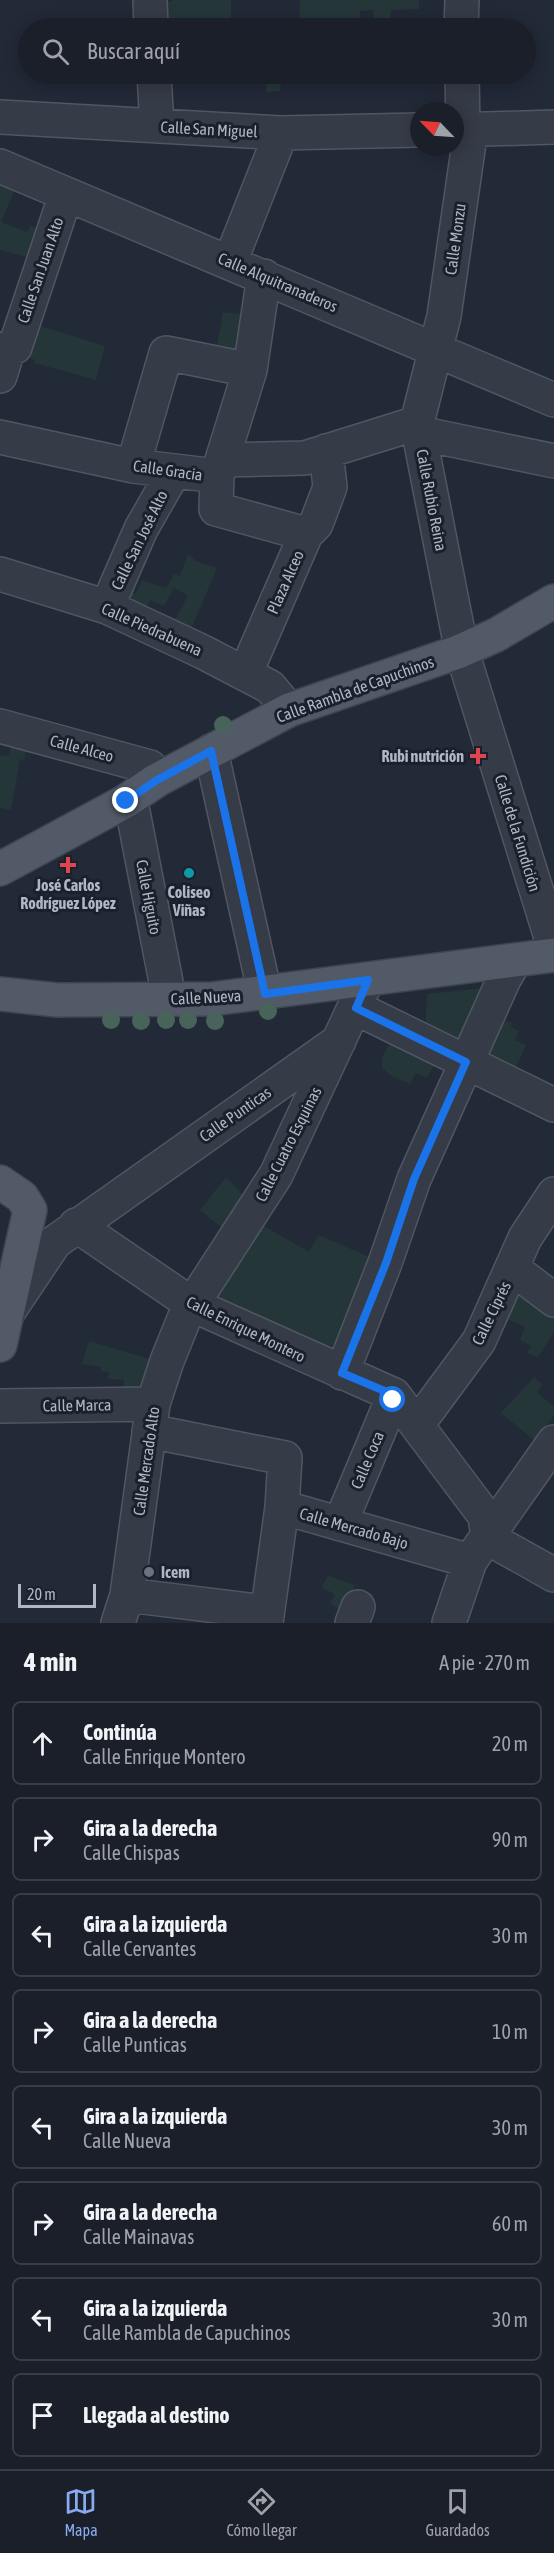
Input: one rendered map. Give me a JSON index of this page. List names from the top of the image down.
{
  "streets": {
    "main road": ["Calle Rambla de Capuchinos", "Calle Nueva"],
    "street": [
      "Calle San Miguel",
      "Calle Monzu",
      "Calle San Juan Alto",
      "Calle Alquitranaderos",
      "Calle Gracia",
      "Calle Rubio Reina",
      "Calle San José Alto",
      "Plaza Alceo",
      "Calle Piedrabuena",
      "Calle Alceo",
      "Calle de la Fundición",
      "Calle Higuito",
      "Calle Punticas",
      "Calle Cuatro Esquinas",
      "Calle Ciprés",
      "Calle Enrique Montero",
      "Calle Marca",
      "Calle Coca",
      "Calle Mercado Alto",
      "Calle Mercado Bajo"
    ]
  },
  "crossings": [
    ["Calle Monzu", "Calle Alquitranaderos"],
    ["Calle Monzu", "Calle Rubio Reina"],
    ["Calle San Juan Alto", "Calle Alquitranaderos"],
    ["Calle Alquitranaderos", "Calle Rubio Reina"],
    ["Calle Gracia", "Calle Rubio Reina"],
    ["Calle Gracia", "Calle San José Alto"],
    ["Calle Gracia", "Plaza Alceo"],
    ["Calle Rubio Reina", "Calle Rambla de Capuchinos"],
    ["Calle Rubio Reina", "Calle de la Fundición"],
    ["Calle San José Alto", "Calle Piedrabuena"],
    ["Plaza Alceo", "Calle Piedrabuena"],
    ["Calle Piedrabuena", "Calle Rambla de Capuchinos"],
    ["Calle Rambla de Capuchinos", "Calle Alceo"],
    ["Calle Rambla de Capuchinos", "Calle de la Fundición"],
    ["Calle Nueva", "Calle Punticas"],
    ["Calle Punticas", "Calle Cuatro Esquinas"],
    ["Calle Punticas", "Calle Enrique Montero"],
    ["Calle Cuatro Esquinas", "Calle Enrique Montero"],
    ["Calle Cuatro Esquinas", "Calle Mercado Alto"],
    ["Calle Ciprés", "Calle Enrique Montero"],
    ["Calle Enrique Montero", "Calle Coca"],
    ["Calle Enrique Montero", "Calle Mercado Alto"],
    ["Calle Enrique Montero", "Calle Mercado Bajo"],
    ["Calle Marca", "Calle Mercado Alto"],
    ["Calle Marca", "Calle Mercado Bajo"],
    ["Calle Coca", "Calle Mercado Bajo"]
  ],
  "places": {
    "health": ["Rubi nutrición", "José Carlos Rodríguez López"],
    "other": ["Coliseo Viñas", "Icem"]
  },
  "scale_bar": "20 m",
  "north": "top left",
  "page": {
    "search": "Buscar aquí",
    "scale": "20 m",
    "heading": ["4 min", "A pie · 270 m"],
    "list": [
      ["Continúa", "Calle Enrique Montero", "20 m"],
      ["Gira a la derecha", "Calle Chispas", "90 m"],
      ["Gira a la izquierda", "Calle Cervantes", "30 m"],
      ["Gira a la derecha", "Calle Punticas", "10 m"],
      ["Gira a la izquierda", "Calle Nueva", "30 m"],
      ["Gira a la derecha", "Calle Mainavas", "60 m"],
      ["Gira a la izquierda", "Calle Rambla de Capuchinos", "30 m"],
      "Llegada al destino"
    ],
    "nav": ["Mapa", "Cómo llegar", "Guardados"]
  }
}
